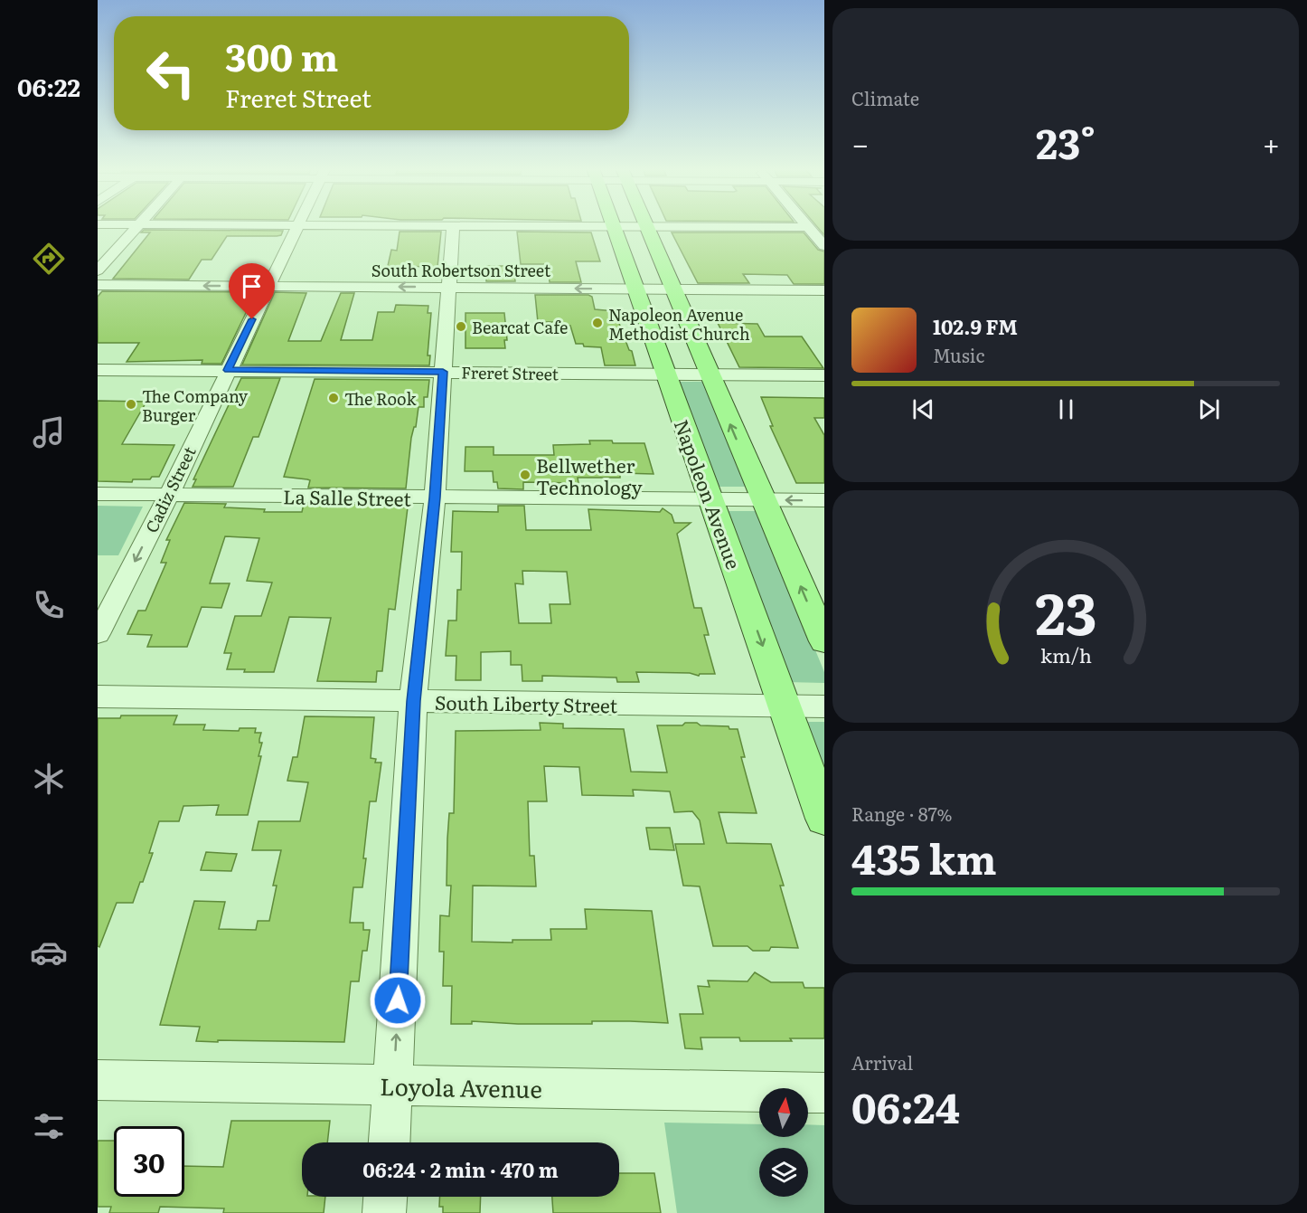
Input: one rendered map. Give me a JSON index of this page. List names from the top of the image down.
{
  "streets": {
    "main road": ["Napoleon Avenue"],
    "street": [
      "South Robertson Street",
      "Freret Street",
      "Cadiz Street",
      "La Salle Street",
      "South Liberty Street",
      "Loyola Avenue"
    ]
  },
  "crossings": [
    ["South Robertson Street", "Cadiz Street"],
    ["South Robertson Street", "Napoleon Avenue"],
    ["Freret Street", "Cadiz Street"],
    ["Freret Street", "Napoleon Avenue"],
    ["Cadiz Street", "La Salle Street"],
    ["Napoleon Avenue", "La Salle Street"],
    ["Napoleon Avenue", "South Liberty Street"]
  ],
  "places": [
    "Napoleon Avenue Methodist Church",
    "Bearcat Cafe",
    "The Rook",
    "The Company Burger",
    "Bellwether Technology"
  ],
  "north": "top",
  "page": {
    "tabs": "06:22",
    "tile": [
      "Climate",
      ["Range · 87%", "435 km"],
      ["Arrival", "06:24"]
    ],
    "turn": ["300 m", "Freret Street"],
    "heat": ["−", "23°", "+"],
    "song": ["102.9 FM", "Music"],
    "limit": "30",
    "trip": "06:24 · 2 min · 470 m",
    "gauge": ["23", "km/h"]
  }
}
